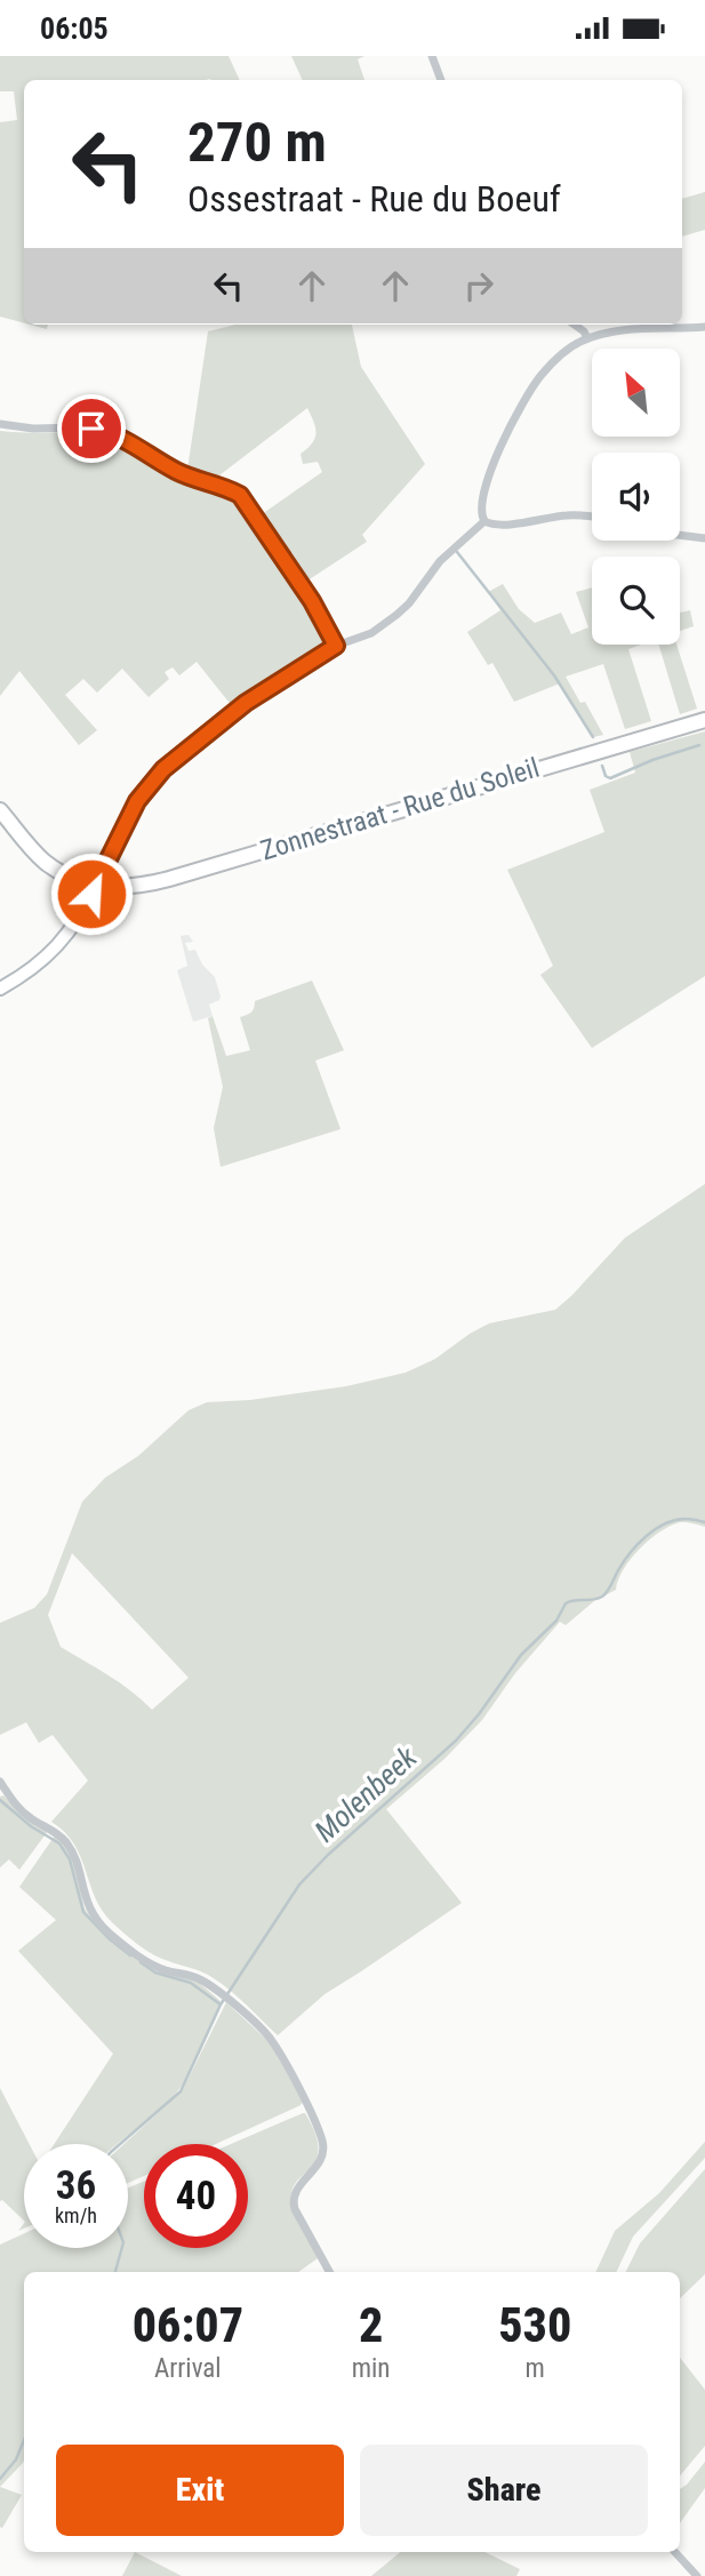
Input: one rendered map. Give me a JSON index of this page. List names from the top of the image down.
{
  "streets": {
    "main road": ["Zonnestraat - Rue du Soleil"]
  },
  "water": ["Molenbeek"],
  "north": "top left",
  "page": {
    "status": "06:05",
    "turn": ["270 m", "Ossestraat - Rue du Boeuf"],
    "speed": "36 km/h",
    "limit": "40",
    "eta": [
      "06:07",
      "Arrival",
      "2",
      "min",
      "530",
      "m"
    ],
    "buttons": ["Exit", "Share"]
  }
}
